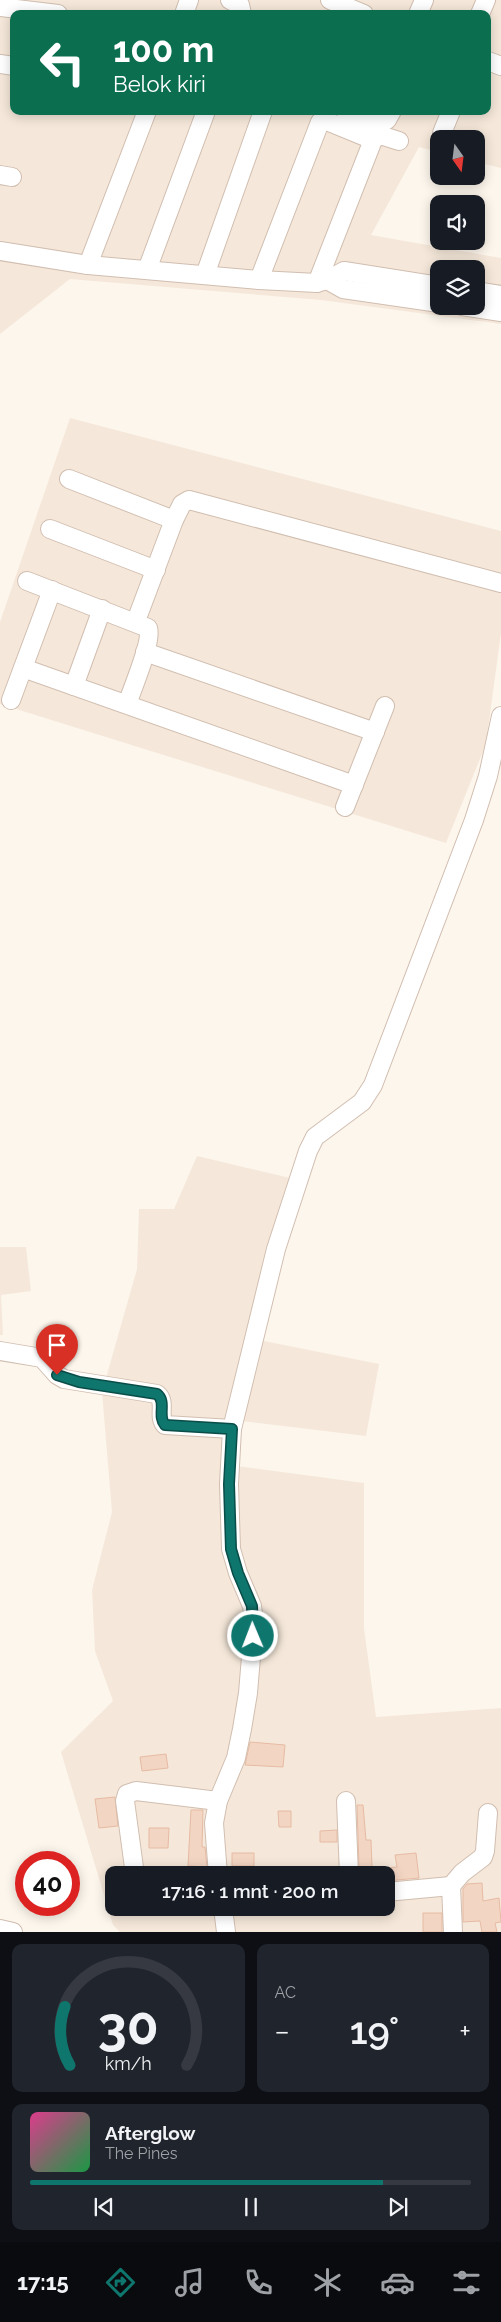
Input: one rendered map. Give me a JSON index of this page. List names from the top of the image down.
{
  "north": "bottom",
  "page": {
    "turn": ["100 m", "Belok kiri"],
    "limit": "40",
    "trip": "17:16 · 1 mnt · 200 m",
    "tile": "AC",
    "heat": ["−", "19°", "+"],
    "song": ["Afterglow", "The Pines"],
    "tabs": "17:15",
    "gauge": ["30", "km/h"]
  }
}
